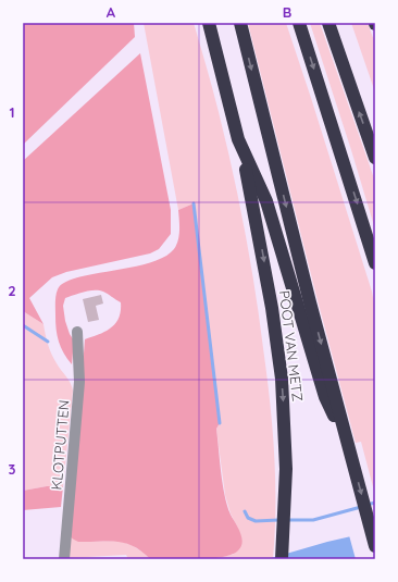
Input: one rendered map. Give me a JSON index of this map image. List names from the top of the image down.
{
  "streets": {
    "highway": ["POOT VAN METZ"],
    "street": ["KLOTPUTTEN"]
  },
  "grid": {
    "columns": ["A", "B"],
    "rows": ["1", "2", "3"]
  }
}
